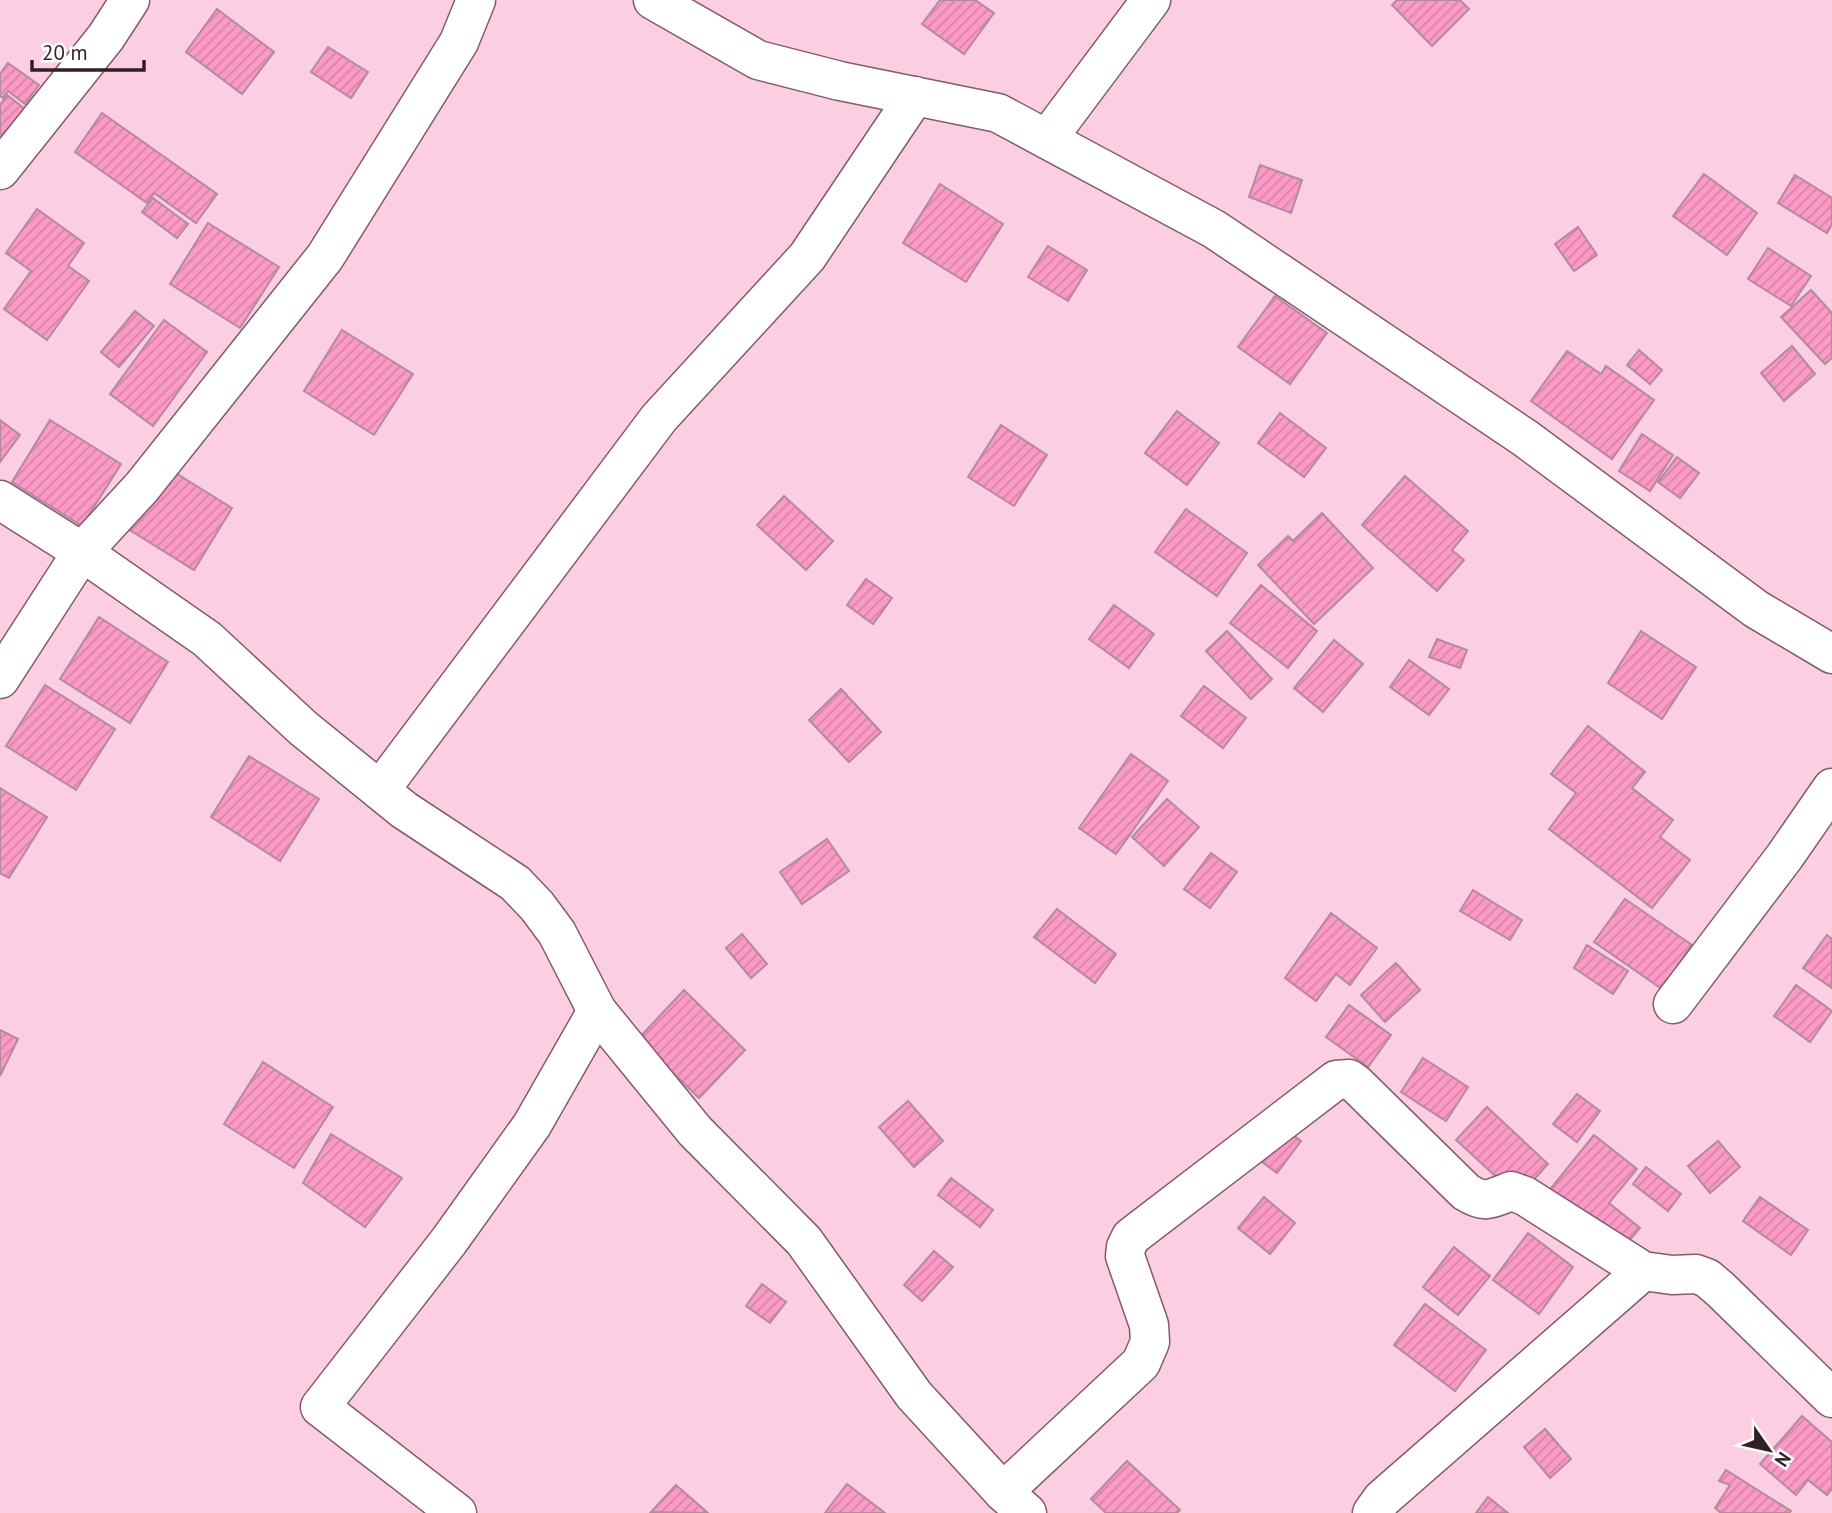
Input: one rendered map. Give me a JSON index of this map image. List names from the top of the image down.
{
  "scale_bar": "20 m",
  "north": "bottom right"
}
